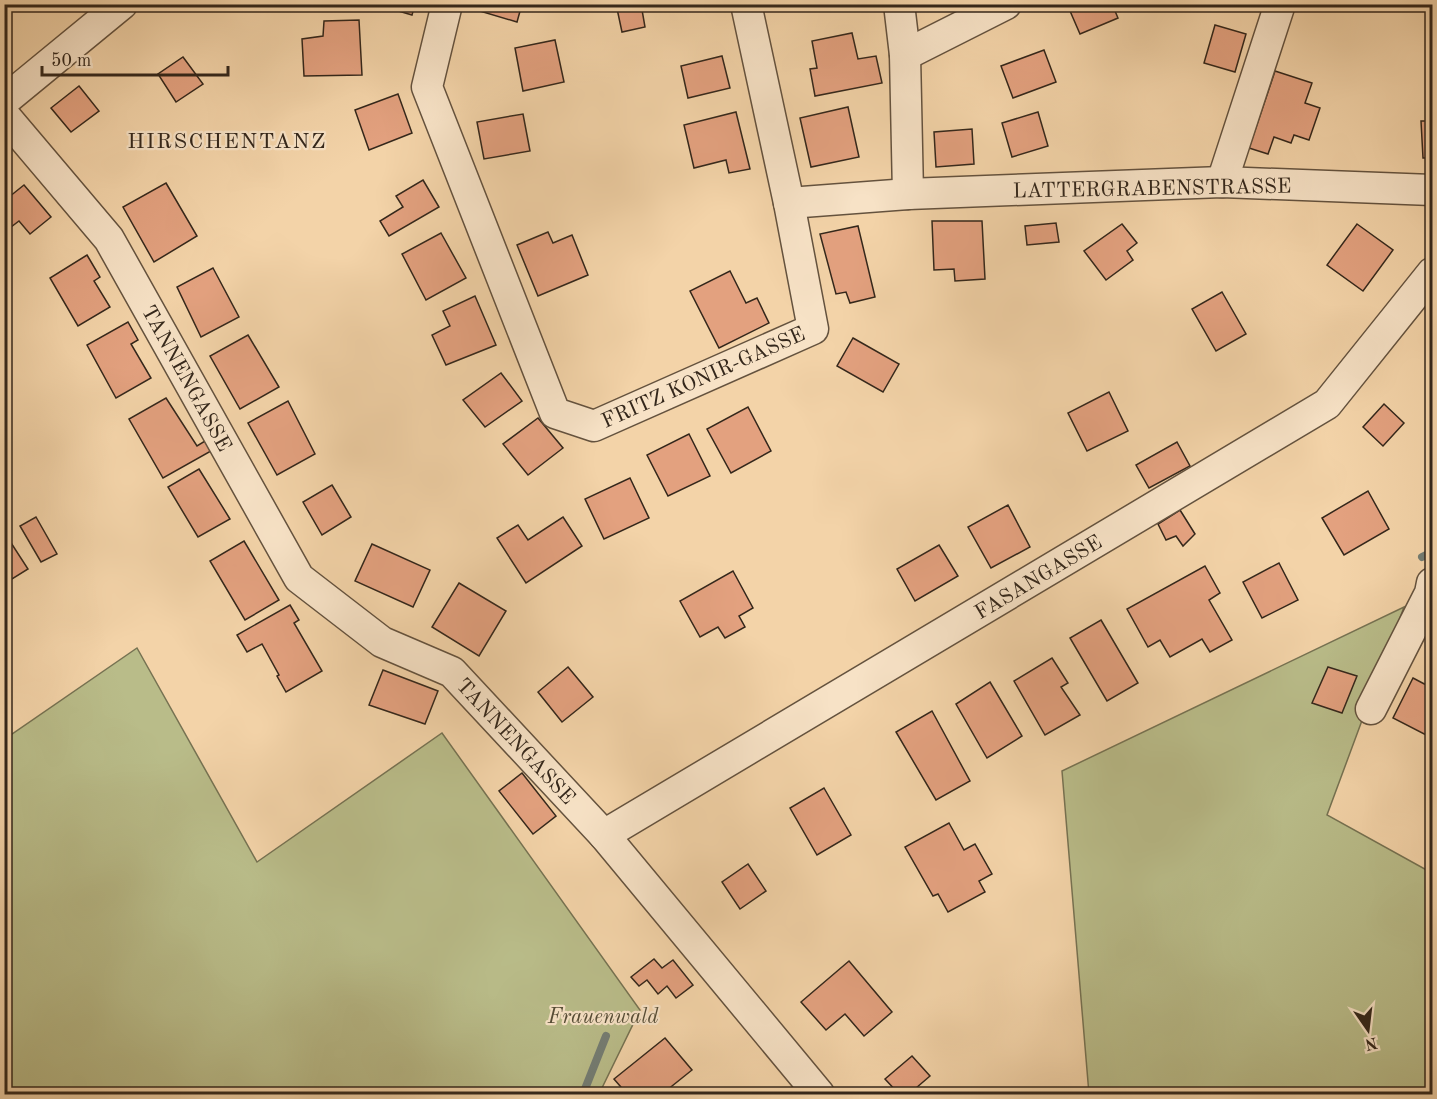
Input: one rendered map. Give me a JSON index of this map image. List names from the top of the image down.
{
  "streets": {
    "street": [
      "LATTERGRABENSTRASSE",
      "FRITZ KONIR-GASSE",
      "TANNENGASSE",
      "FASANGASSE"
    ]
  },
  "crossings": [
    ["LATTERGRABENSTRASSE", "FRITZ KONIR-GASSE"],
    ["TANNENGASSE", "FASANGASSE"]
  ],
  "districts": ["HIRSCHENTANZ"],
  "parks": ["Frauenwald"],
  "scale_bar": "50 m",
  "north": "bottom"
}
